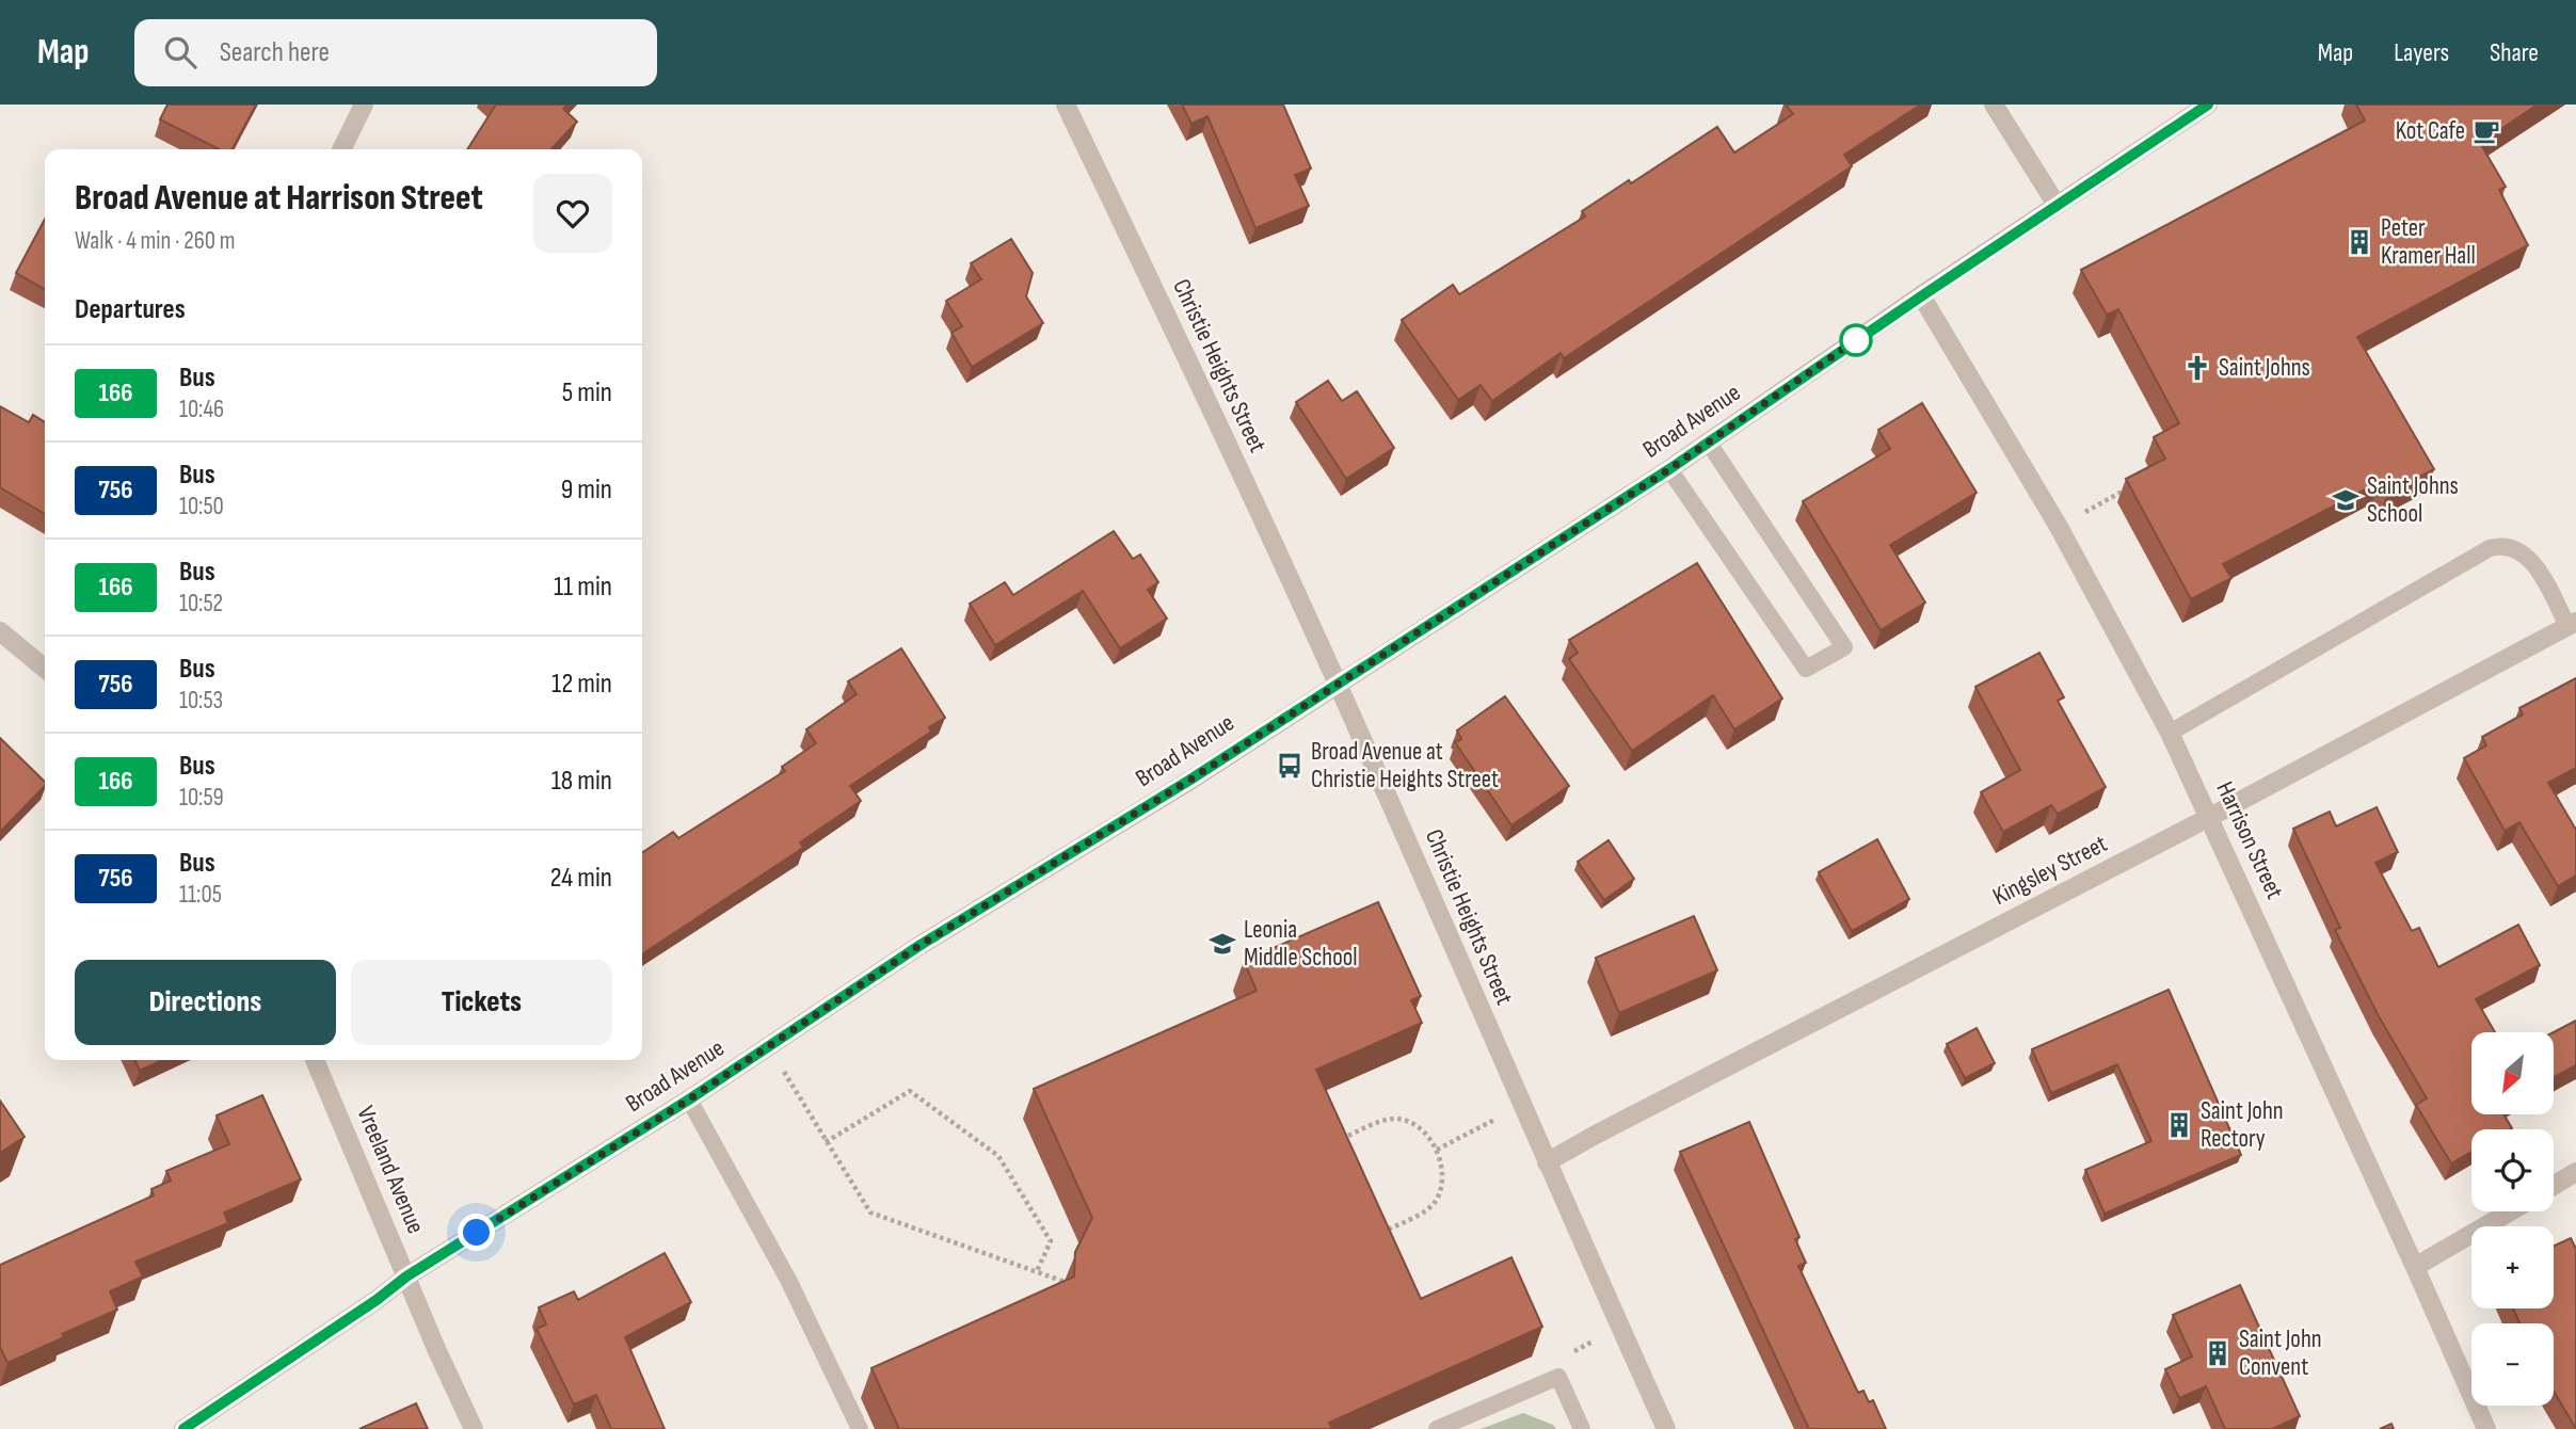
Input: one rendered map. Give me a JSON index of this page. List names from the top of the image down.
{
  "streets": {
    "street": [
      "Christie Heights Street",
      "Broad Avenue",
      "Harrison Street",
      "Kingsley Street",
      "Vreeland Avenue"
    ]
  },
  "crossings": [
    ["Christie Heights Street", "Broad Avenue"],
    ["Christie Heights Street", "Kingsley Street"],
    ["Broad Avenue", "Harrison Street"],
    ["Broad Avenue", "Vreeland Avenue"],
    ["Harrison Street", "Kingsley Street"]
  ],
  "places": {
    "cafe": ["Kot Cafe"],
    "building": ["Peter Kramer Hall", "Saint John Rectory", "Saint John Convent"],
    "church": ["Saint Johns"],
    "school or university": ["Saint Johns School", "Leonia Middle School"],
    "bus stop": ["Broad Avenue at Christie Heights Street"]
  },
  "lines": ["bus line 166"],
  "north": "bottom left",
  "page": {
    "header": "Map",
    "search": "Search here",
    "nav": ["Map", "Layers", "Share"],
    "heading": [
      ["Broad Avenue at Harrison Street", "Walk · 4 min · 260 m"],
      "Departures"
    ],
    "list": [
      {
        "mark": "166",
        "name": "Bus",
        "note": "10:46",
        "value": "5 min"
      },
      {
        "mark": "756",
        "name": "Bus",
        "note": "10:50",
        "value": "9 min"
      },
      {
        "mark": "166",
        "name": "Bus",
        "note": "10:52",
        "value": "11 min"
      },
      {
        "mark": "756",
        "name": "Bus",
        "note": "10:53",
        "value": "12 min"
      },
      {
        "mark": "166",
        "name": "Bus",
        "note": "10:59",
        "value": "18 min"
      },
      {
        "mark": "756",
        "name": "Bus",
        "note": "11:05",
        "value": "24 min"
      }
    ],
    "buttons": ["Directions", "Tickets"],
    "map_buttons": ["+", "−"]
  }
}
